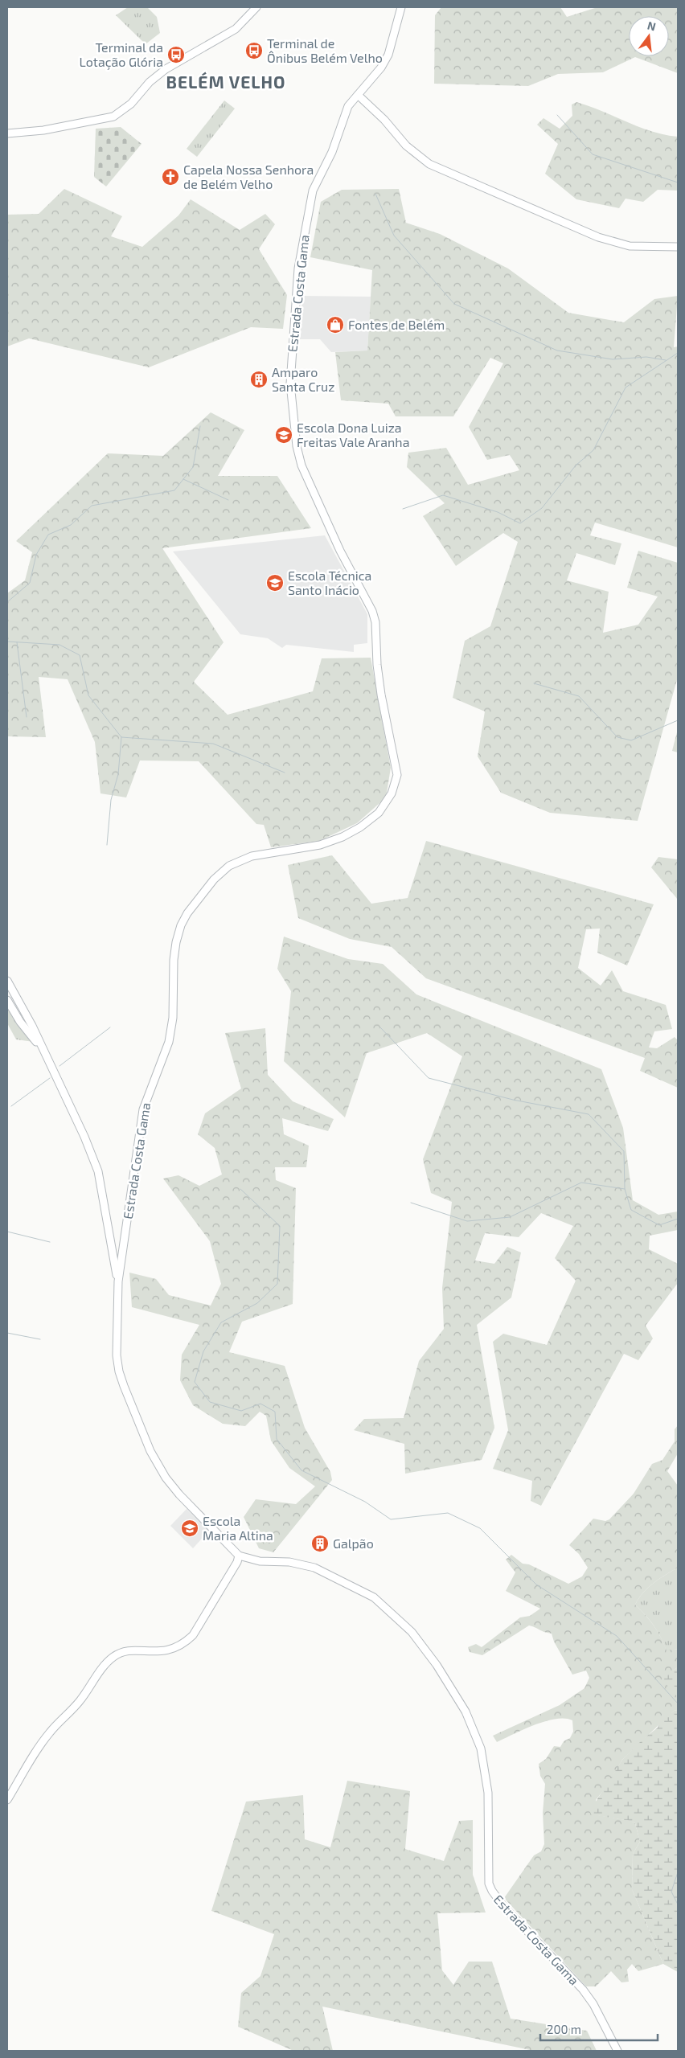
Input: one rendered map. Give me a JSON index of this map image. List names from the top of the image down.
{
  "streets": {
    "main road": ["Estrada Costa Gama"]
  },
  "districts": ["BELÉM VELHO"],
  "places": {
    "bus stop": ["Terminal de Ônibus Belém Velho", "Terminal da Lotação Glória"],
    "church": ["Capela Nossa Senhora de Belém Velho"],
    "shop": ["Fontes de Belém"],
    "building": ["Amparo Santa Cruz", "Galpão"],
    "school or university": ["Escola Dona Luiza Freitas Vale Aranha", "Escola Técnica Santo Inácio", "Escola Maria Altina"]
  },
  "scale_bar": "200 m",
  "north": "top"
}
